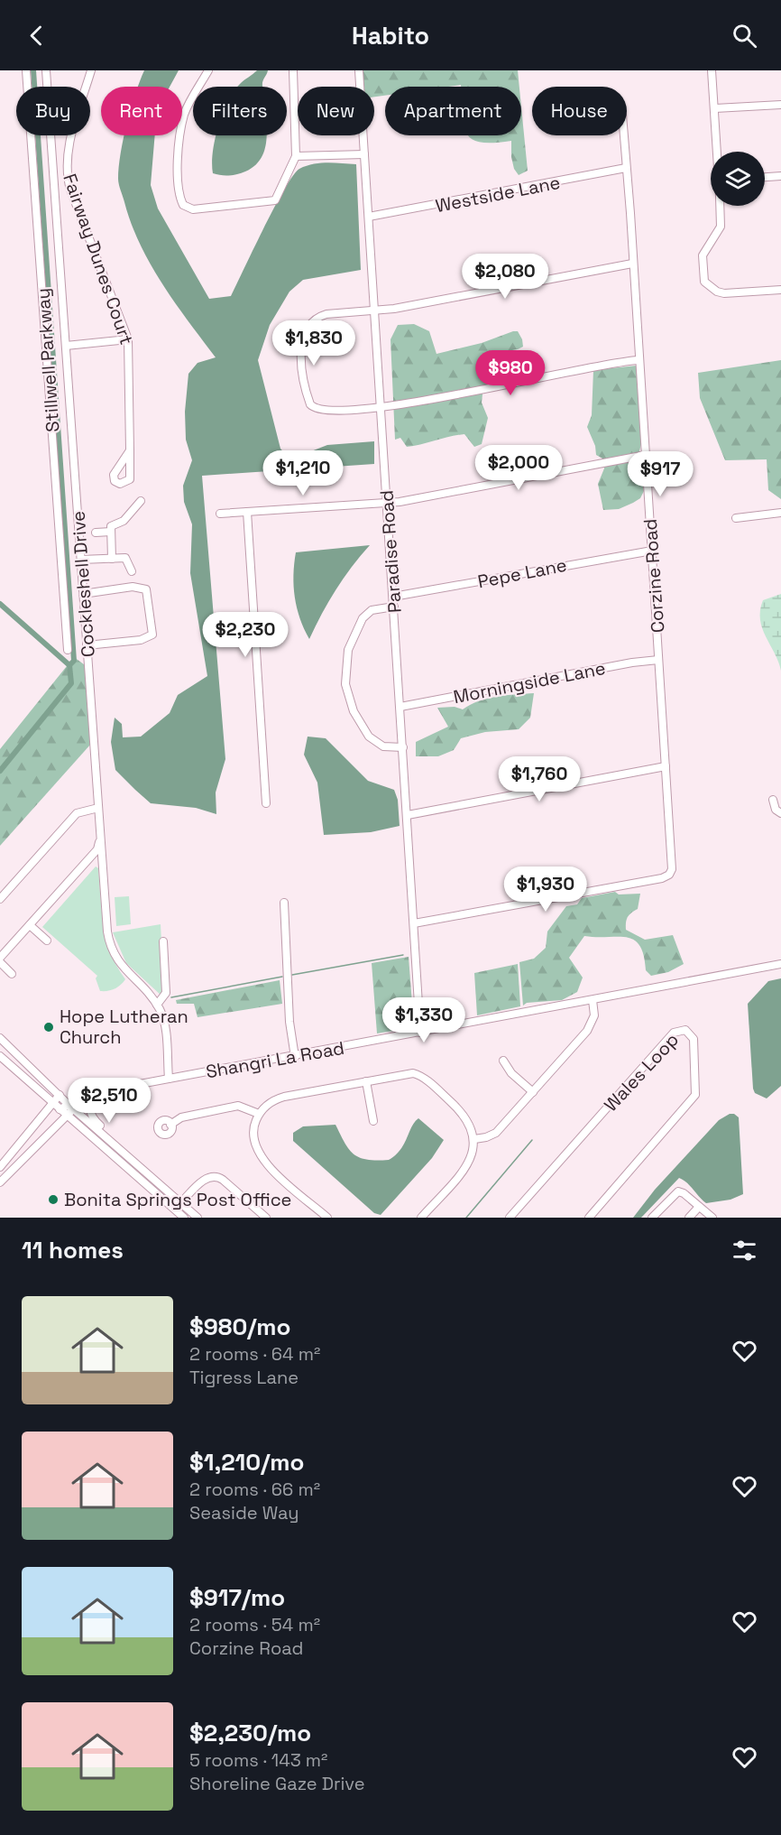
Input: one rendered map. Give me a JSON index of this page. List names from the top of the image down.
{
  "streets": {
    "street": [
      "Westside Lane",
      "Fairway Dunes Court",
      "Stillwell Parkway",
      "Paradise Road",
      "Pepe Lane",
      "Corzine Road",
      "Cockleshell Drive",
      "Morningside Lane",
      "Shangri La Road",
      "Wales Loop"
    ]
  },
  "crossings": [
    ["Westside Lane", "Paradise Road"],
    ["Westside Lane", "Corzine Road"],
    ["Paradise Road", "Pepe Lane"],
    ["Paradise Road", "Corzine Road"],
    ["Paradise Road", "Morningside Lane"],
    ["Paradise Road", "Shangri La Road"],
    ["Pepe Lane", "Corzine Road"],
    ["Corzine Road", "Morningside Lane"],
    ["Cockleshell Drive", "Shangri La Road"]
  ],
  "places": ["Hope Lutheran Church", "Bonita Springs Post Office"],
  "page": {
    "header": "Habito",
    "chip": [
      "Buy",
      "Rent",
      "Filters",
      "New",
      "Apartment",
      "House"
    ],
    "price": [
      "$2,080",
      "$1,830",
      "$980",
      "$2,000",
      "$1,210",
      "$917",
      "$2,230",
      "$1,760",
      "$1,930",
      "$1,330",
      "$2,510"
    ],
    "heading": "11 homes",
    "list": [
      {
        "name": "$980/mo",
        "note": "2 rooms · 64 m² · Tigress Lane"
      },
      {
        "name": "$1,210/mo",
        "note": "2 rooms · 66 m² · Seaside Way"
      },
      {
        "name": "$917/mo",
        "note": "2 rooms · 54 m² · Corzine Road"
      },
      {
        "name": "$2,230/mo",
        "note": "5 rooms · 143 m² · Shoreline Gaze Drive"
      }
    ]
  }
}
